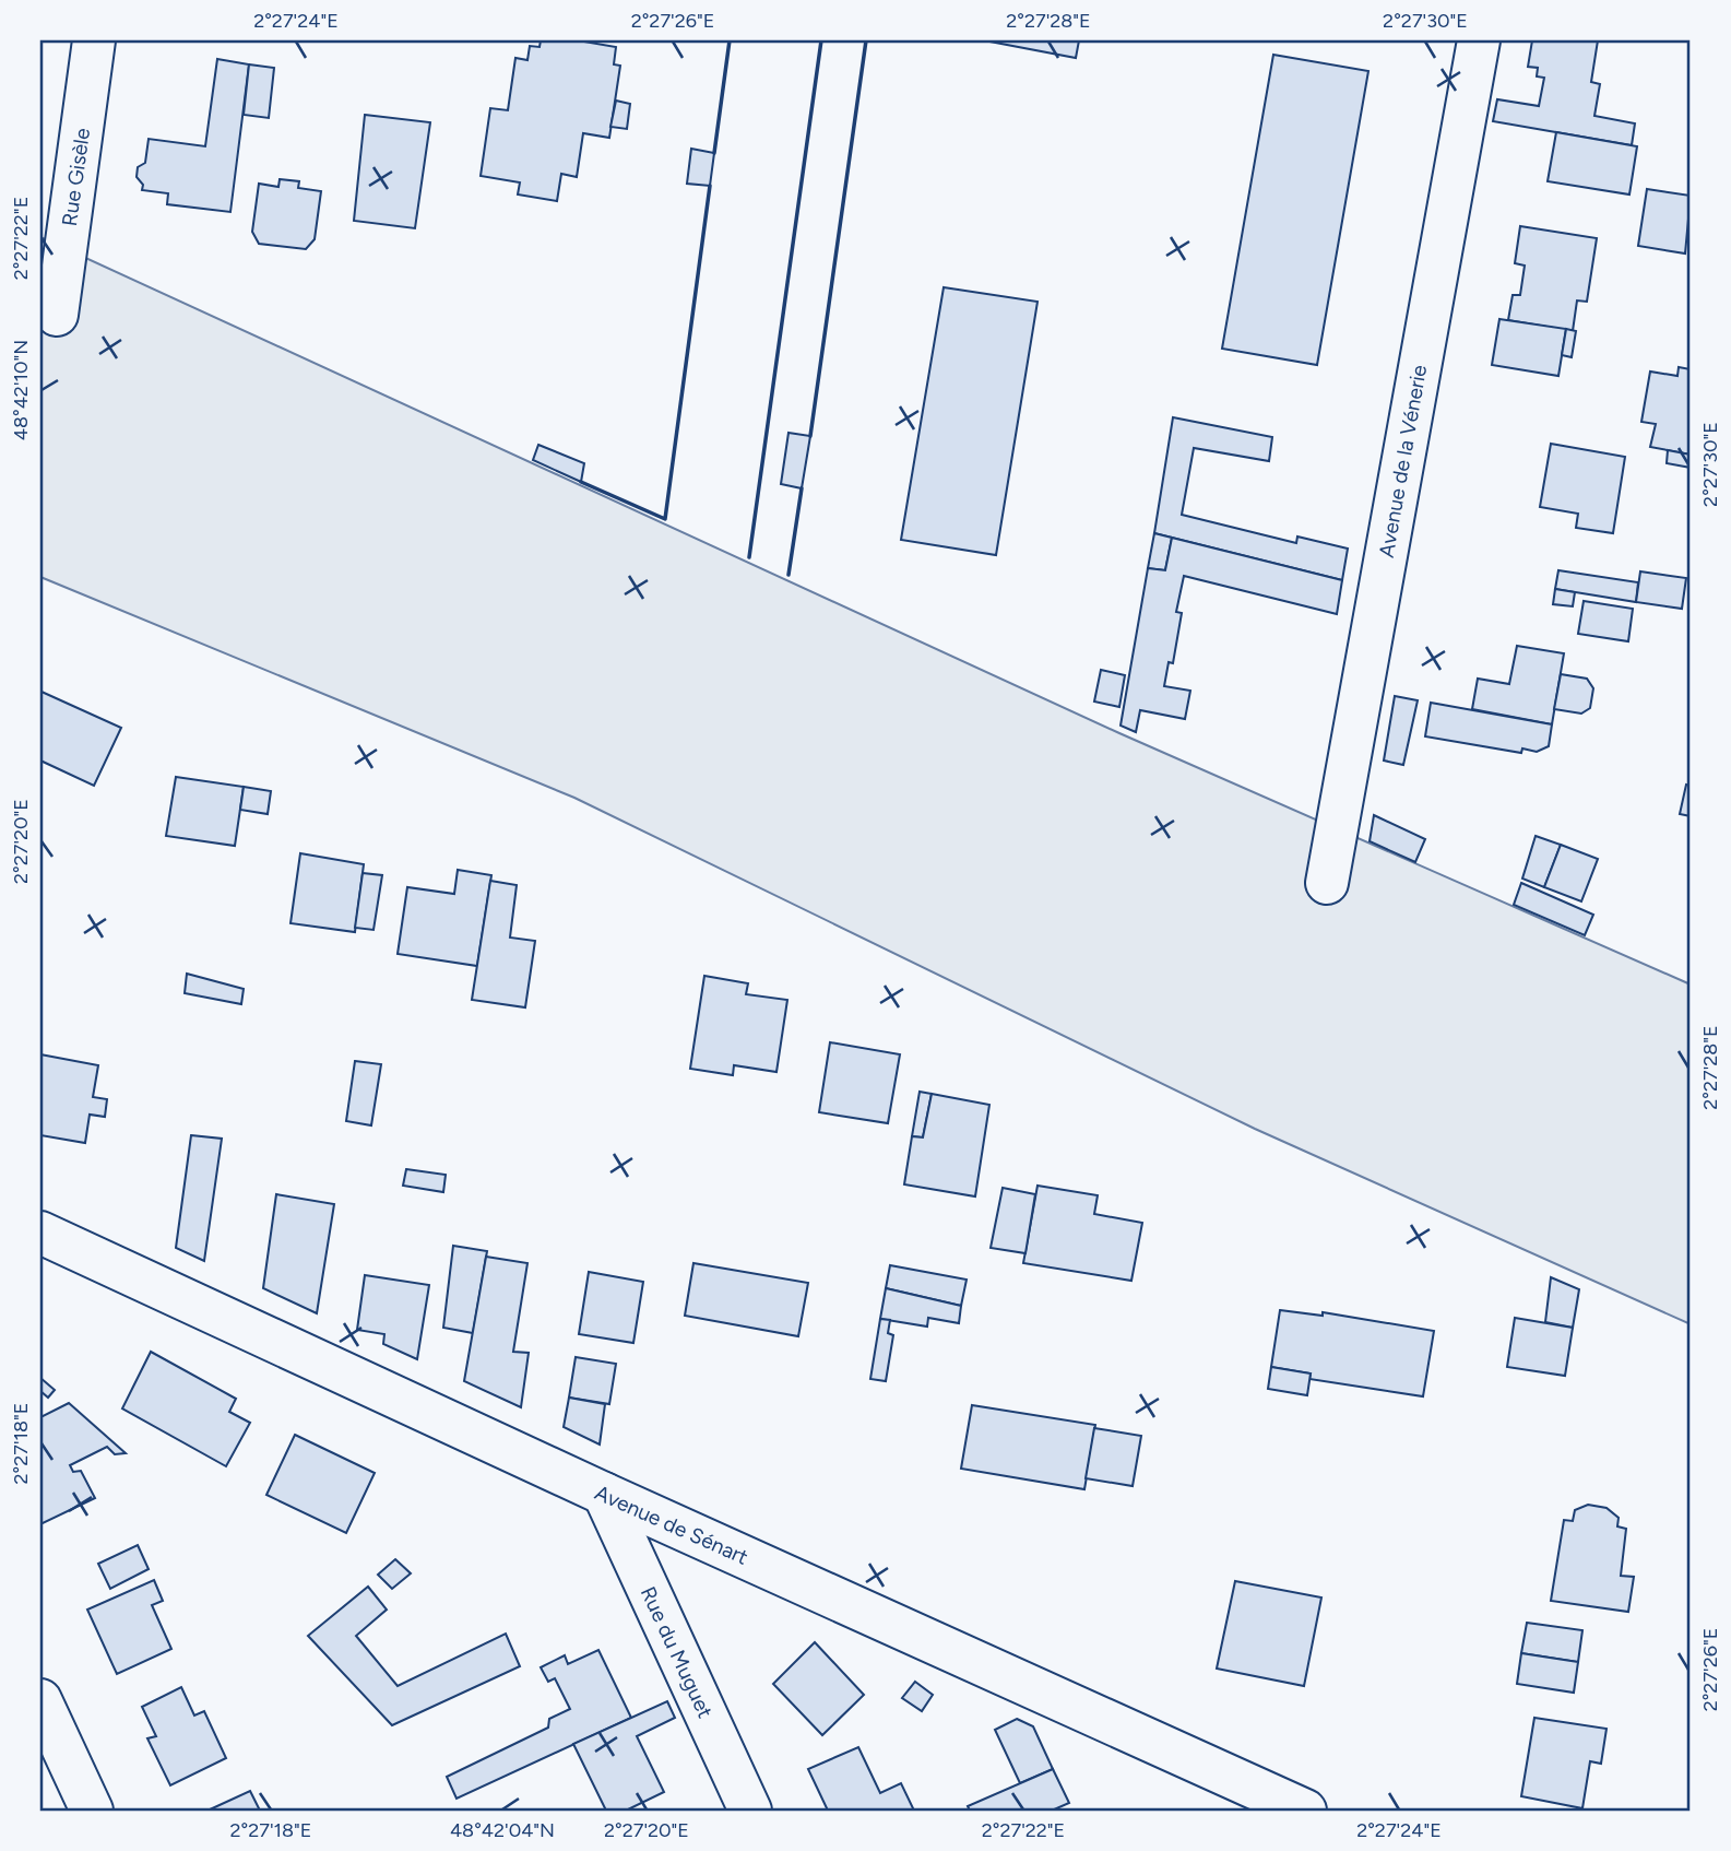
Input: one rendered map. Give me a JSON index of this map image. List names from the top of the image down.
{
  "streets": {
    "street": [
      "Rue Gisèle",
      "Avenue de la Vénerie",
      "Avenue de Sénart",
      "Rue du Muguet"
    ]
  },
  "crossings": [
    ["Avenue de Sénart", "Rue du Muguet"]
  ],
  "coordinates": [
    "2°27'24\"E",
    "2°27'26\"E",
    "2°27'28\"E",
    "2°27'30\"E",
    "2°27'22\"E",
    "48°42'10\"N",
    "2°27'20\"E",
    "2°27'18\"E",
    "48°42'04\"N"
  ]
}
